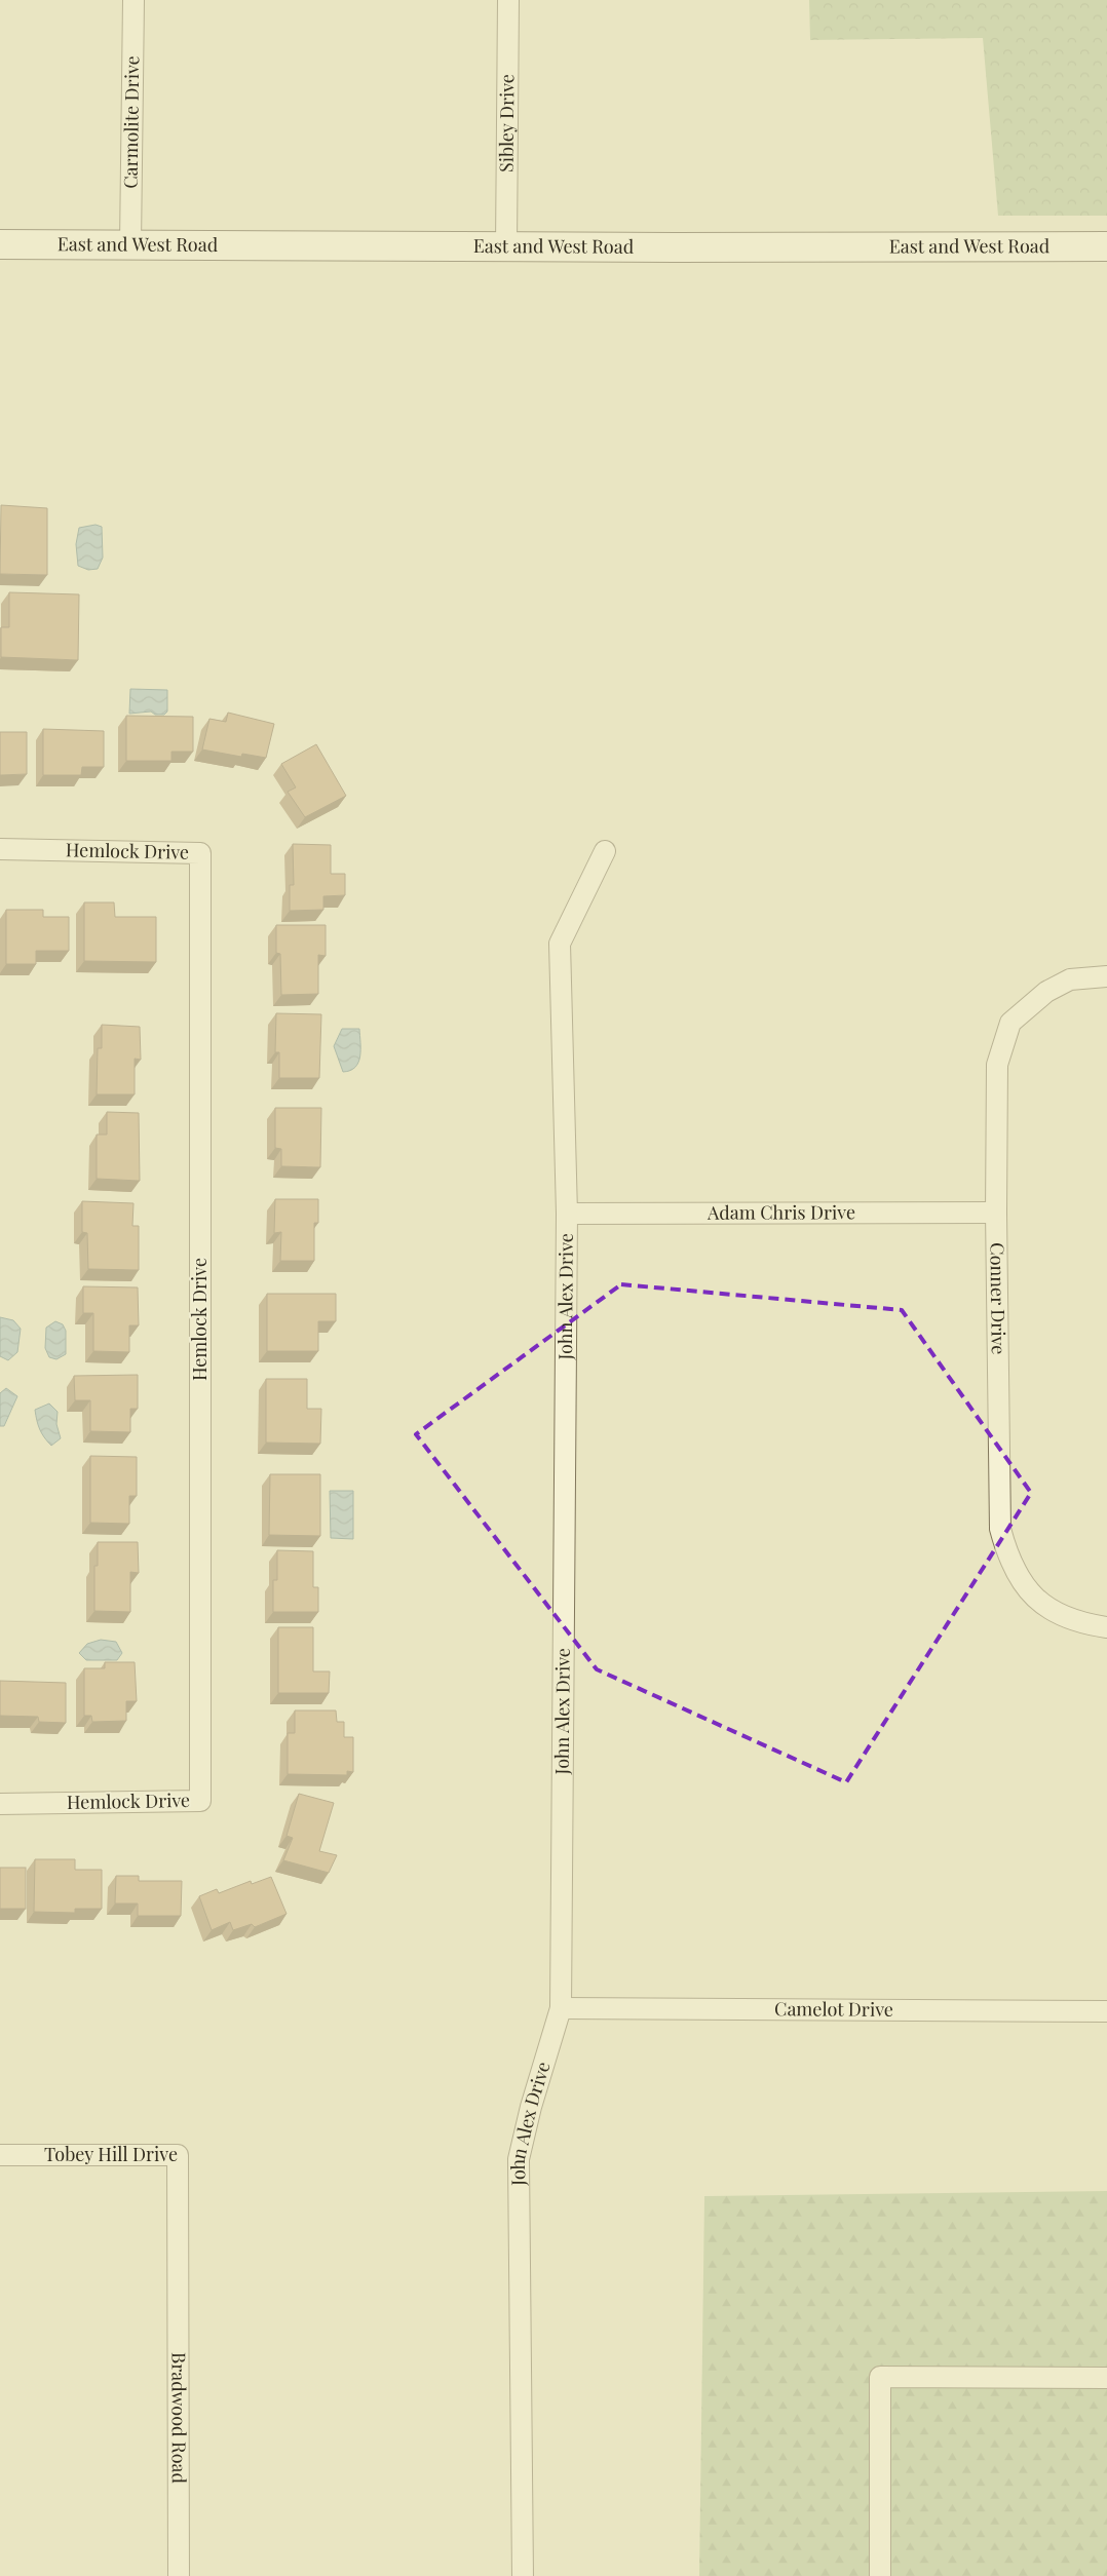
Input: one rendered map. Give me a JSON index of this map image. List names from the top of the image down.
{
  "streets": {
    "street": [
      "Carmolite Drive",
      "Sibley Drive",
      "East and West Road",
      "Hemlock Drive",
      "Adam Chris Drive",
      "John Alex Drive",
      "Conner Drive",
      "Camelot Drive",
      "Tobey Hill Drive",
      "Bradwood Road"
    ]
  },
  "crossings": [
    ["Carmolite Drive", "East and West Road"],
    ["Sibley Drive", "East and West Road"],
    ["Adam Chris Drive", "John Alex Drive"],
    ["Adam Chris Drive", "Conner Drive"],
    ["John Alex Drive", "Camelot Drive"],
    ["Tobey Hill Drive", "Bradwood Road"]
  ]
}
